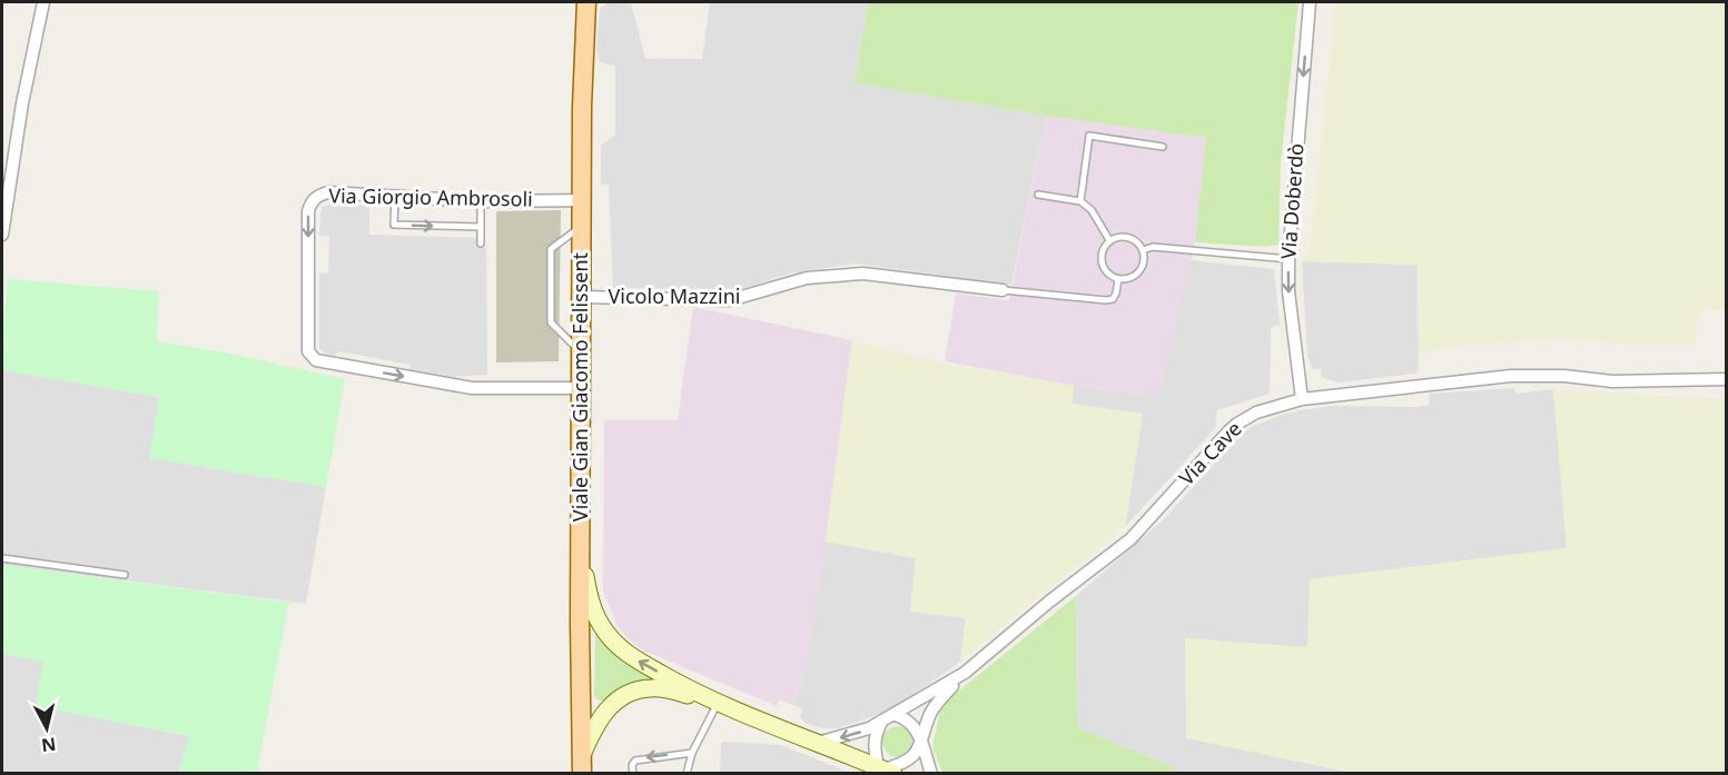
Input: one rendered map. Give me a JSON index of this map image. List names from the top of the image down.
{
  "streets": {
    "main road": ["Viale Gian Giacomo Felissent"],
    "street": [
      "Via Giorgio Ambrosoli",
      "Via Doberdò",
      "Vicolo Mazzini",
      "Via Cave"
    ]
  },
  "crossings": [
    ["Via Giorgio Ambrosoli", "Viale Gian Giacomo Felissent"],
    ["Via Doberdò", "Via Cave"],
    ["Vicolo Mazzini", "Viale Gian Giacomo Felissent"]
  ],
  "one_way": ["Via Doberdò"],
  "north": "bottom"
}
